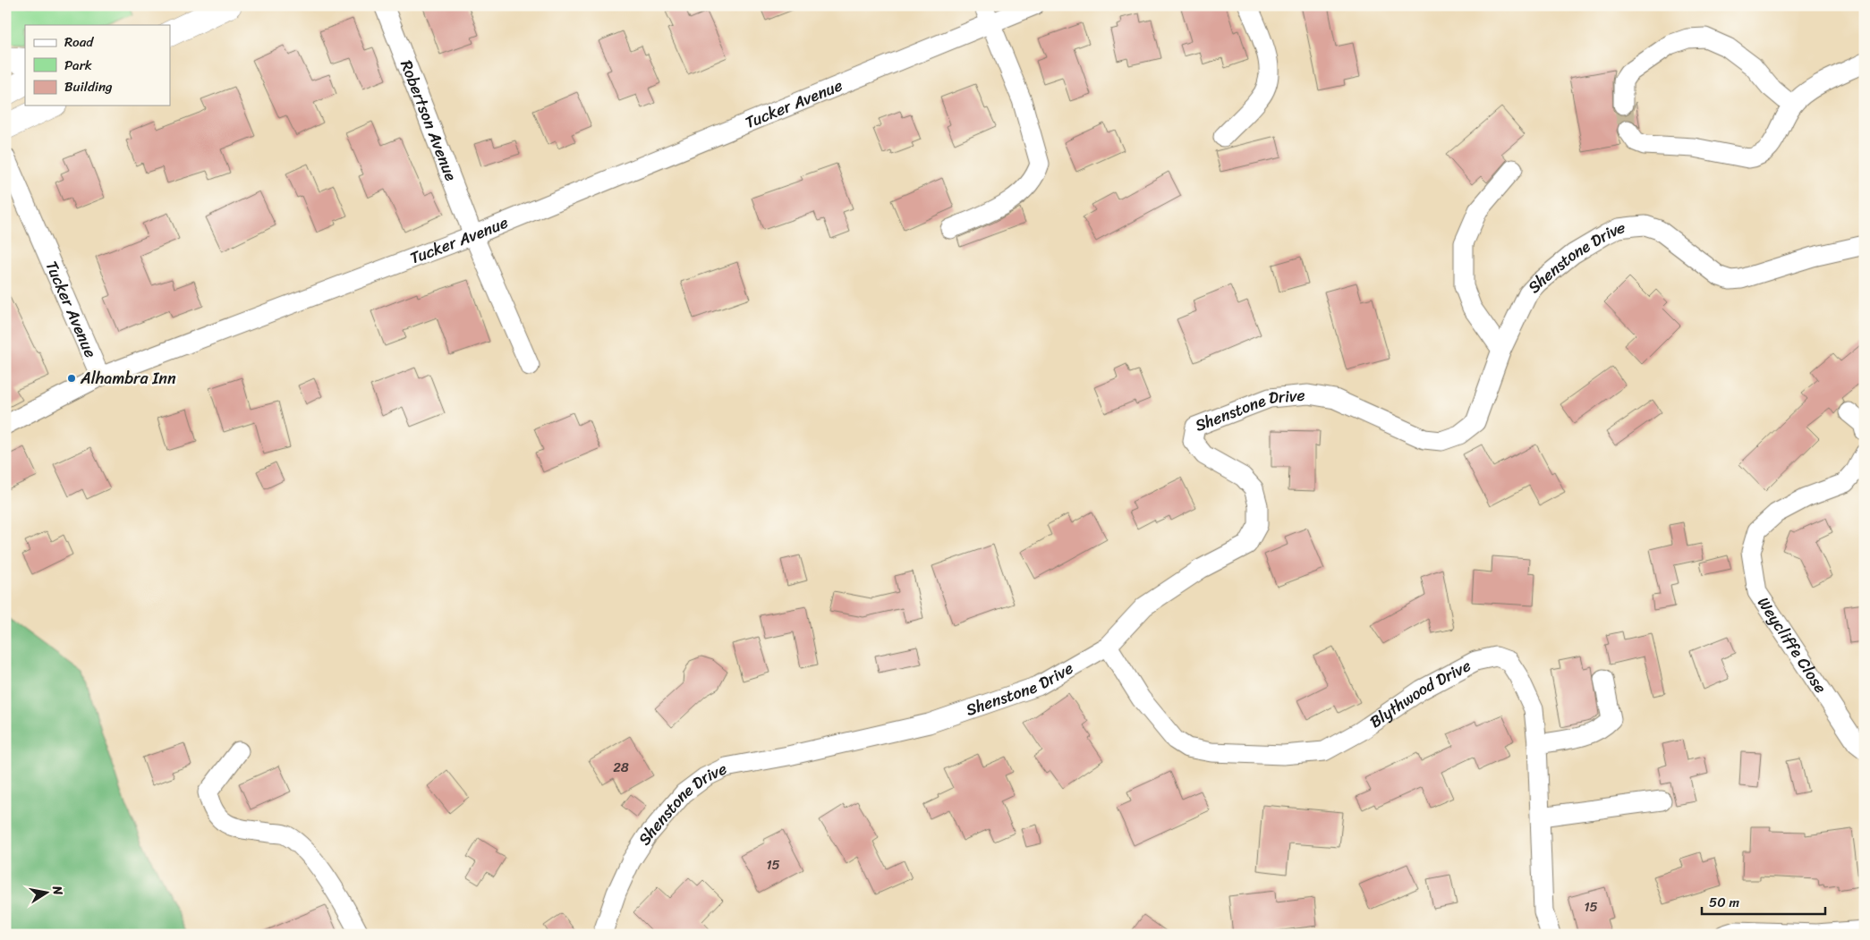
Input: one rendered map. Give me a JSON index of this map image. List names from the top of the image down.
{
  "streets": {
    "street": [
      "Tucker Avenue",
      "Robertson Avenue",
      "Shenstone Drive",
      "Weycliffe Close",
      "Blythwood Drive"
    ]
  },
  "crossings": [
    ["Tucker Avenue", "Robertson Avenue"],
    ["Shenstone Drive", "Blythwood Drive"]
  ],
  "places": ["Alhambra Inn"],
  "house_numbers": ["28", "15", "15"],
  "legend": ["Road", "Park", "Building"],
  "scale_bar": "50 m",
  "north": "right"
}
